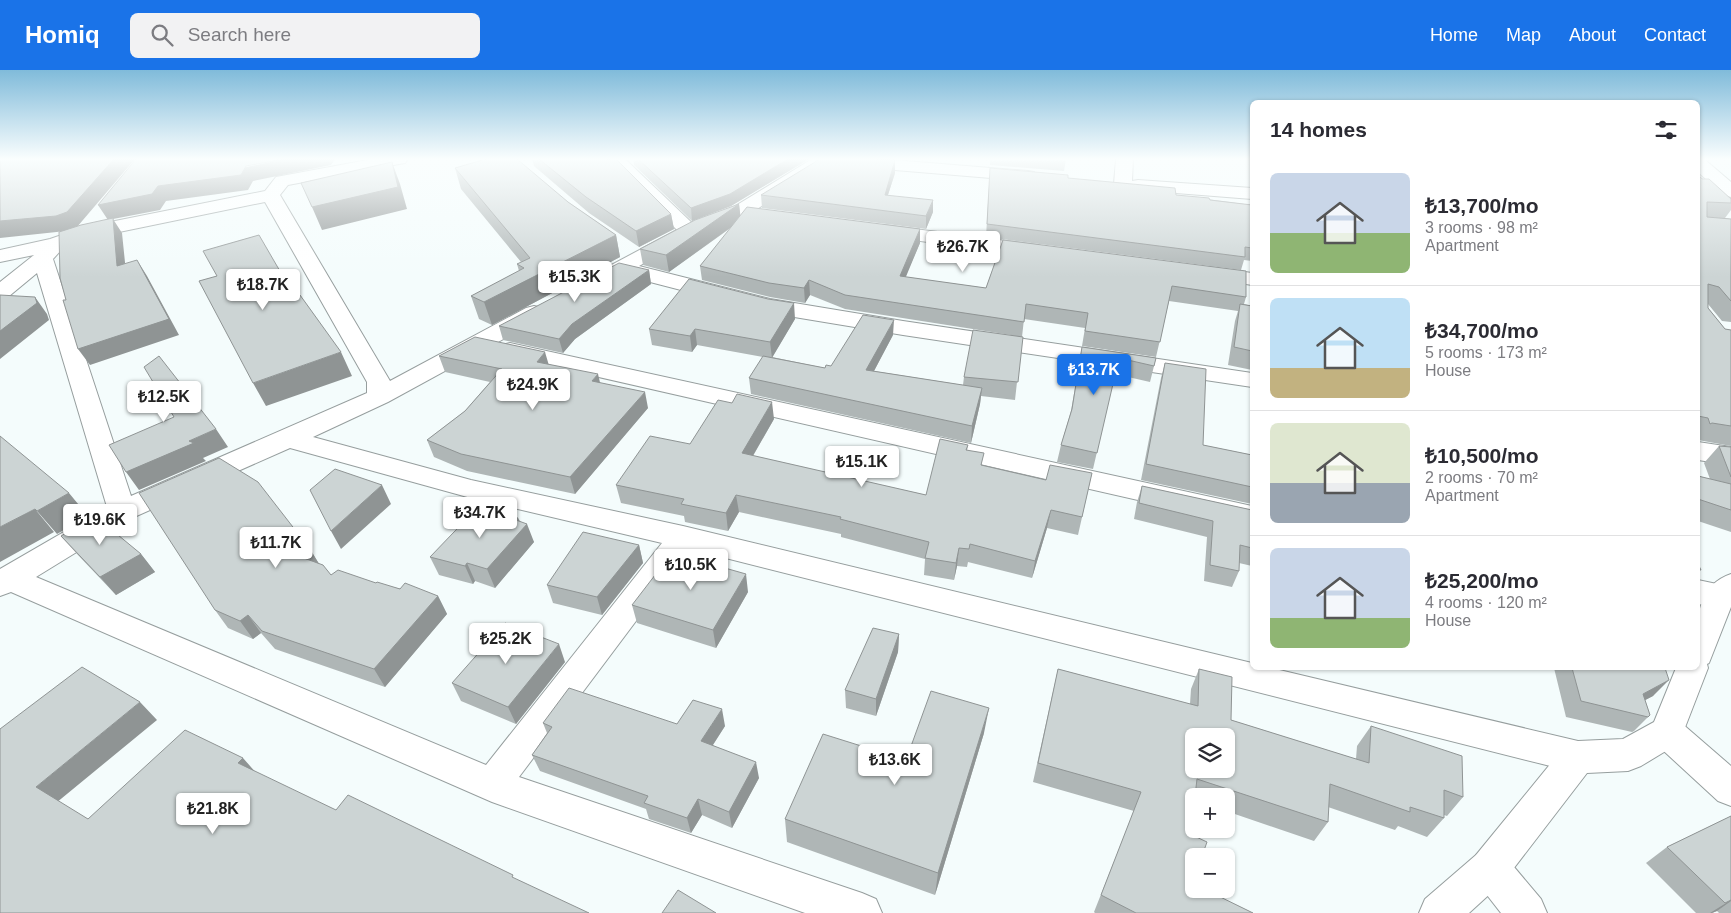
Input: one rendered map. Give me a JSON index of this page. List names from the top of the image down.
{
  "page": {
    "header": "Homiq",
    "search": "Search here",
    "nav": [
      "Home",
      "Map",
      "About",
      "Contact"
    ],
    "heading": "14 homes",
    "list": [
      {
        "name": "₺13,700/mo",
        "note": "3 rooms · 98 m² · Apartment"
      },
      {
        "name": "₺34,700/mo",
        "note": "5 rooms · 173 m² · House"
      },
      {
        "name": "₺10,500/mo",
        "note": "2 rooms · 70 m² · Apartment"
      },
      {
        "name": "₺25,200/mo",
        "note": "4 rooms · 120 m² · House"
      }
    ],
    "price": [
      "₺26.7K",
      "₺15.3K",
      "₺18.7K",
      "₺13.7K",
      "₺24.9K",
      "₺12.5K",
      "₺15.1K",
      "₺34.7K",
      "₺19.6K",
      "₺11.7K",
      "₺10.5K",
      "₺25.2K",
      "₺13.6K",
      "₺21.8K"
    ],
    "map_buttons": ["+", "−"]
  }
}
